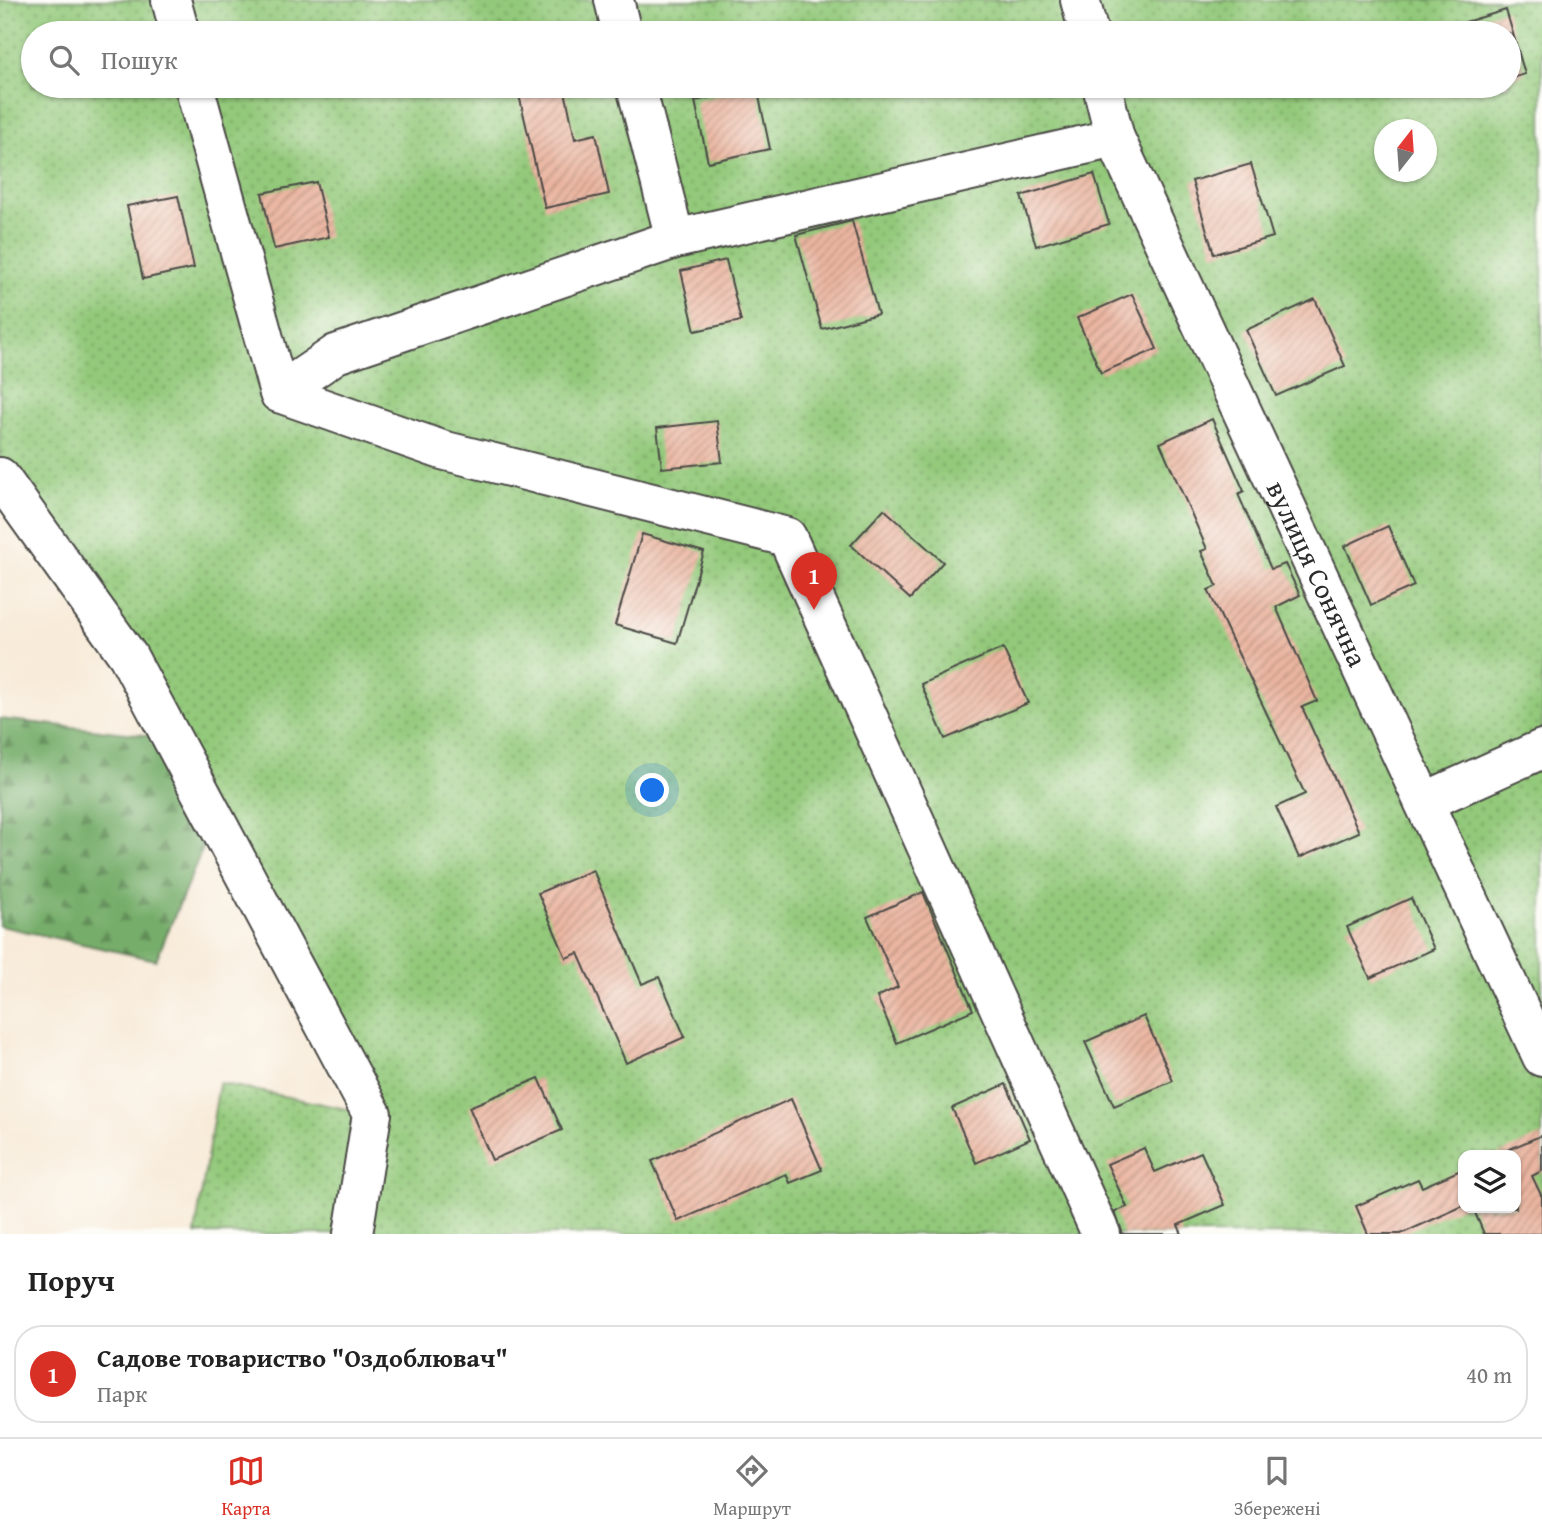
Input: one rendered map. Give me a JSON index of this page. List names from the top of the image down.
{
  "streets": {
    "street": ["вулиця Сонячна"]
  },
  "north": "top",
  "page": {
    "search": "Пошук",
    "pins": "1",
    "heading": "Поруч",
    "list": [
      {
        "mark": "1",
        "name": "Садове товариство \"Оздоблювач\"",
        "note": "Парк",
        "value": "40 m"
      }
    ],
    "nav": ["Карта", "Маршрут", "Збережені"]
  }
}
